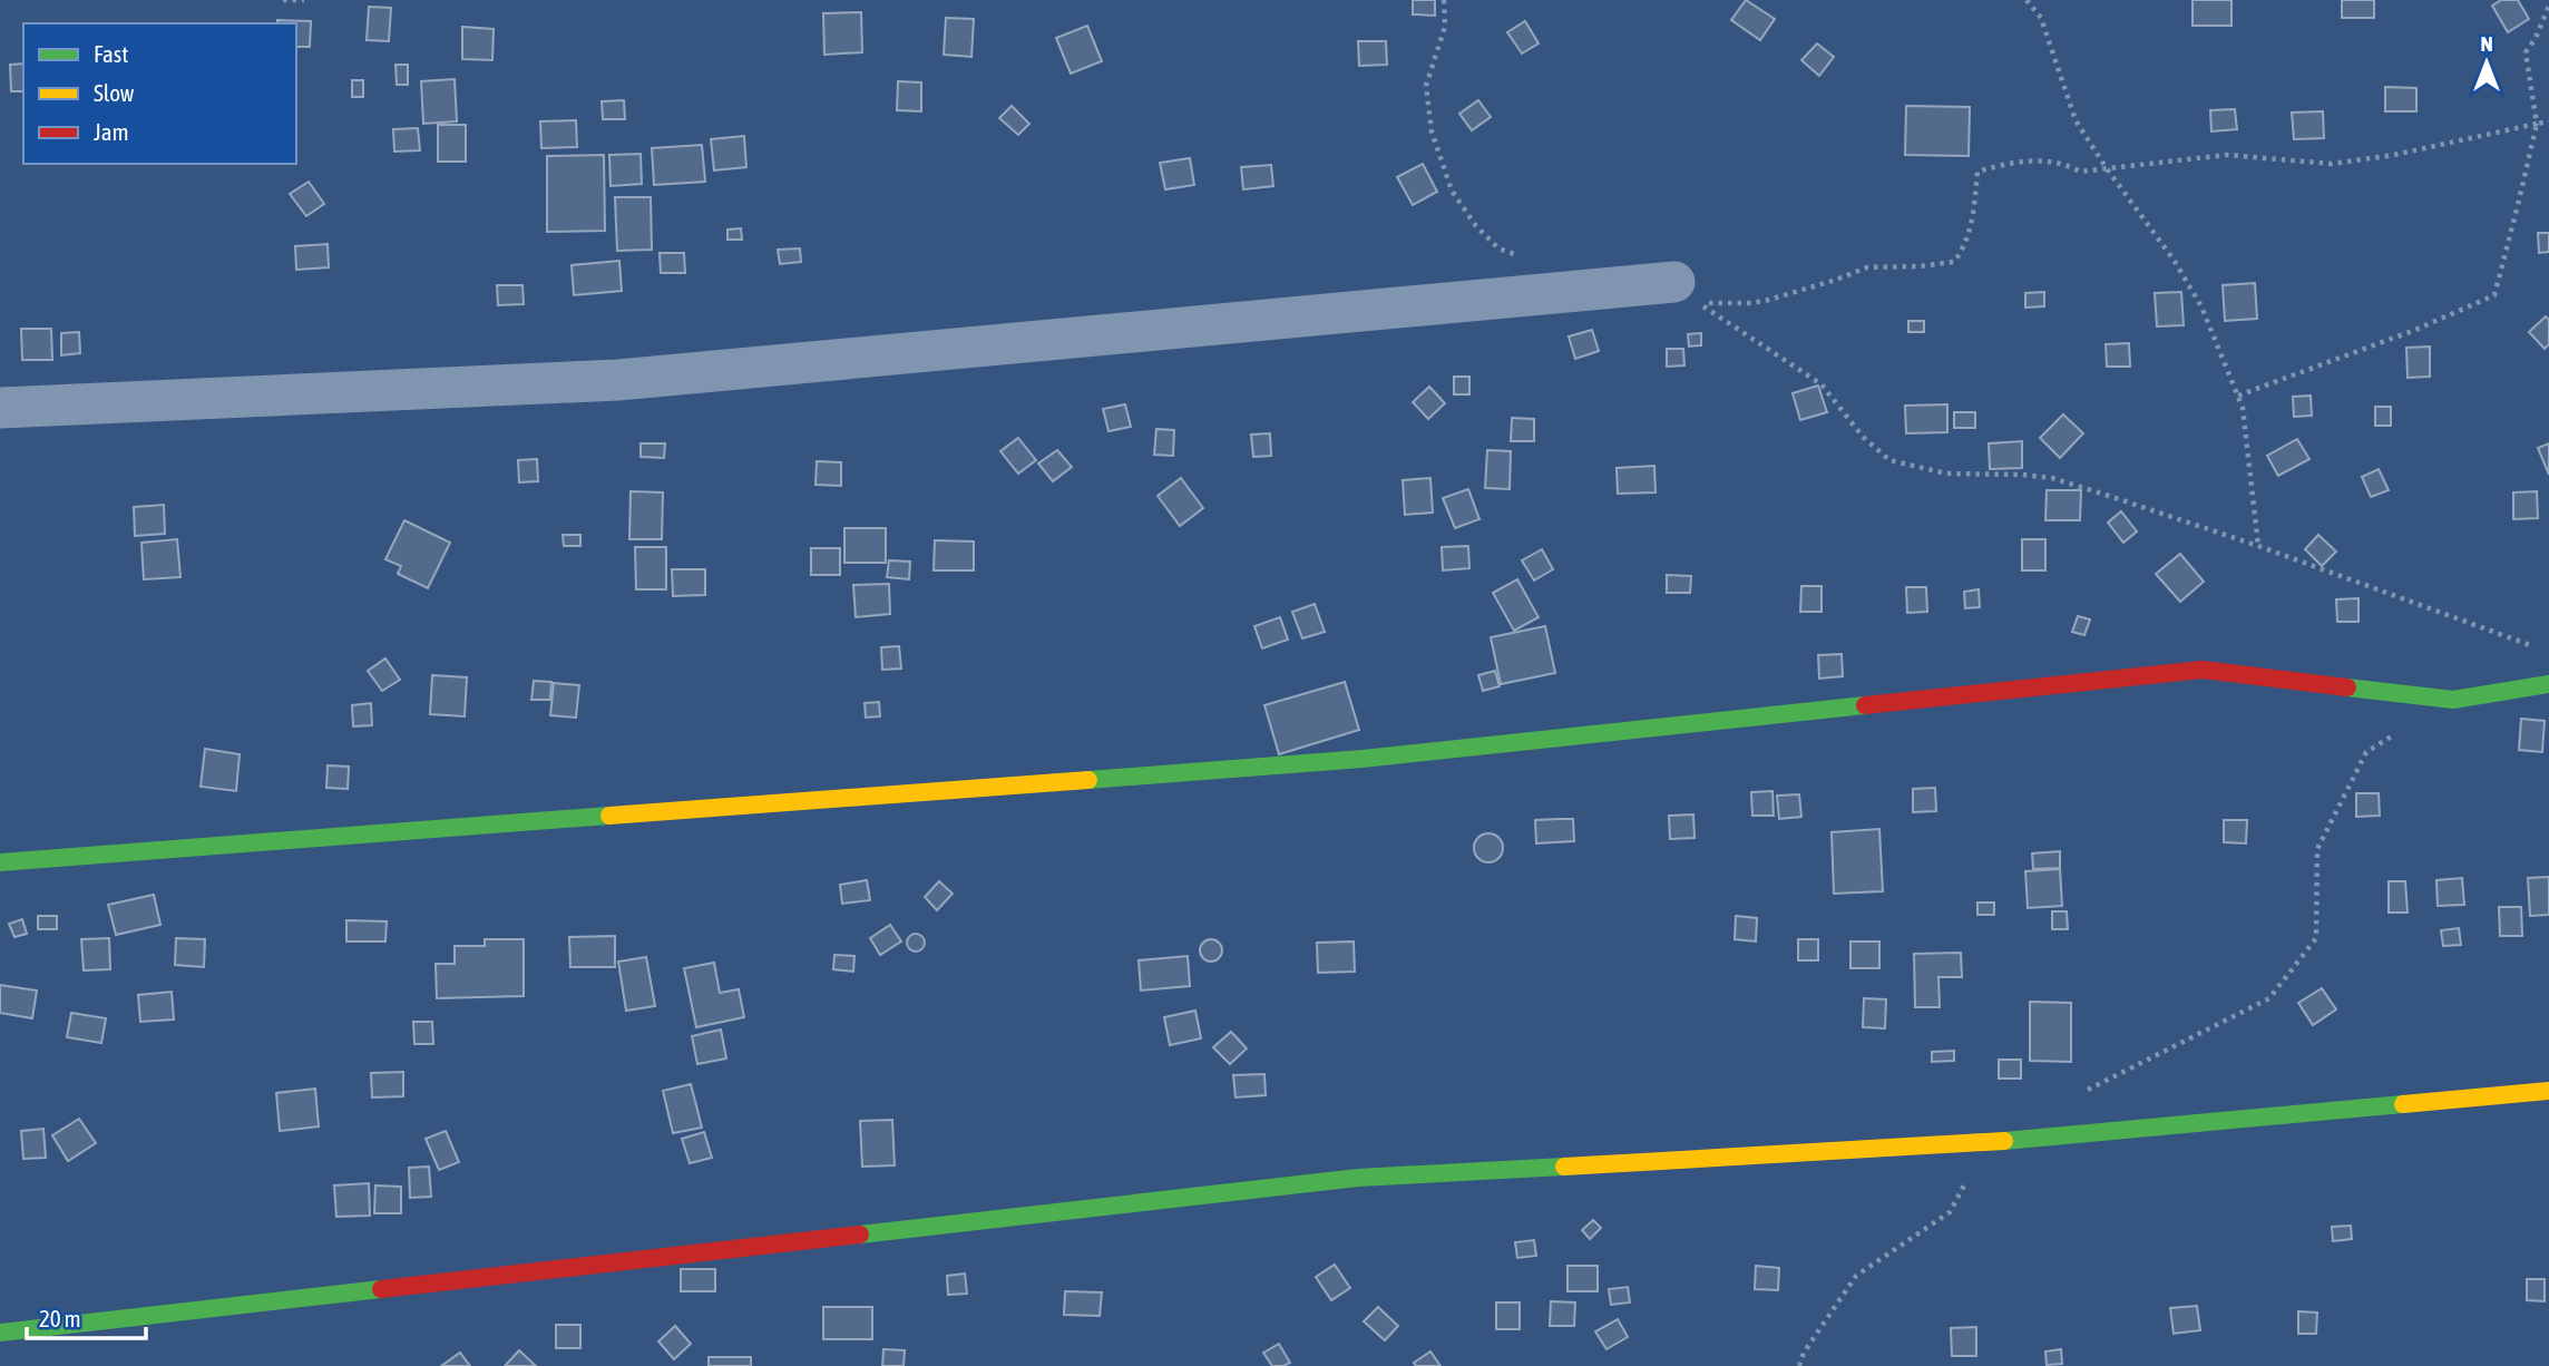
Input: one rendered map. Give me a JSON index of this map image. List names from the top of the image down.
{
  "legend": ["Fast", "Slow", "Jam"],
  "scale_bar": "20 m",
  "north": "top"
}
